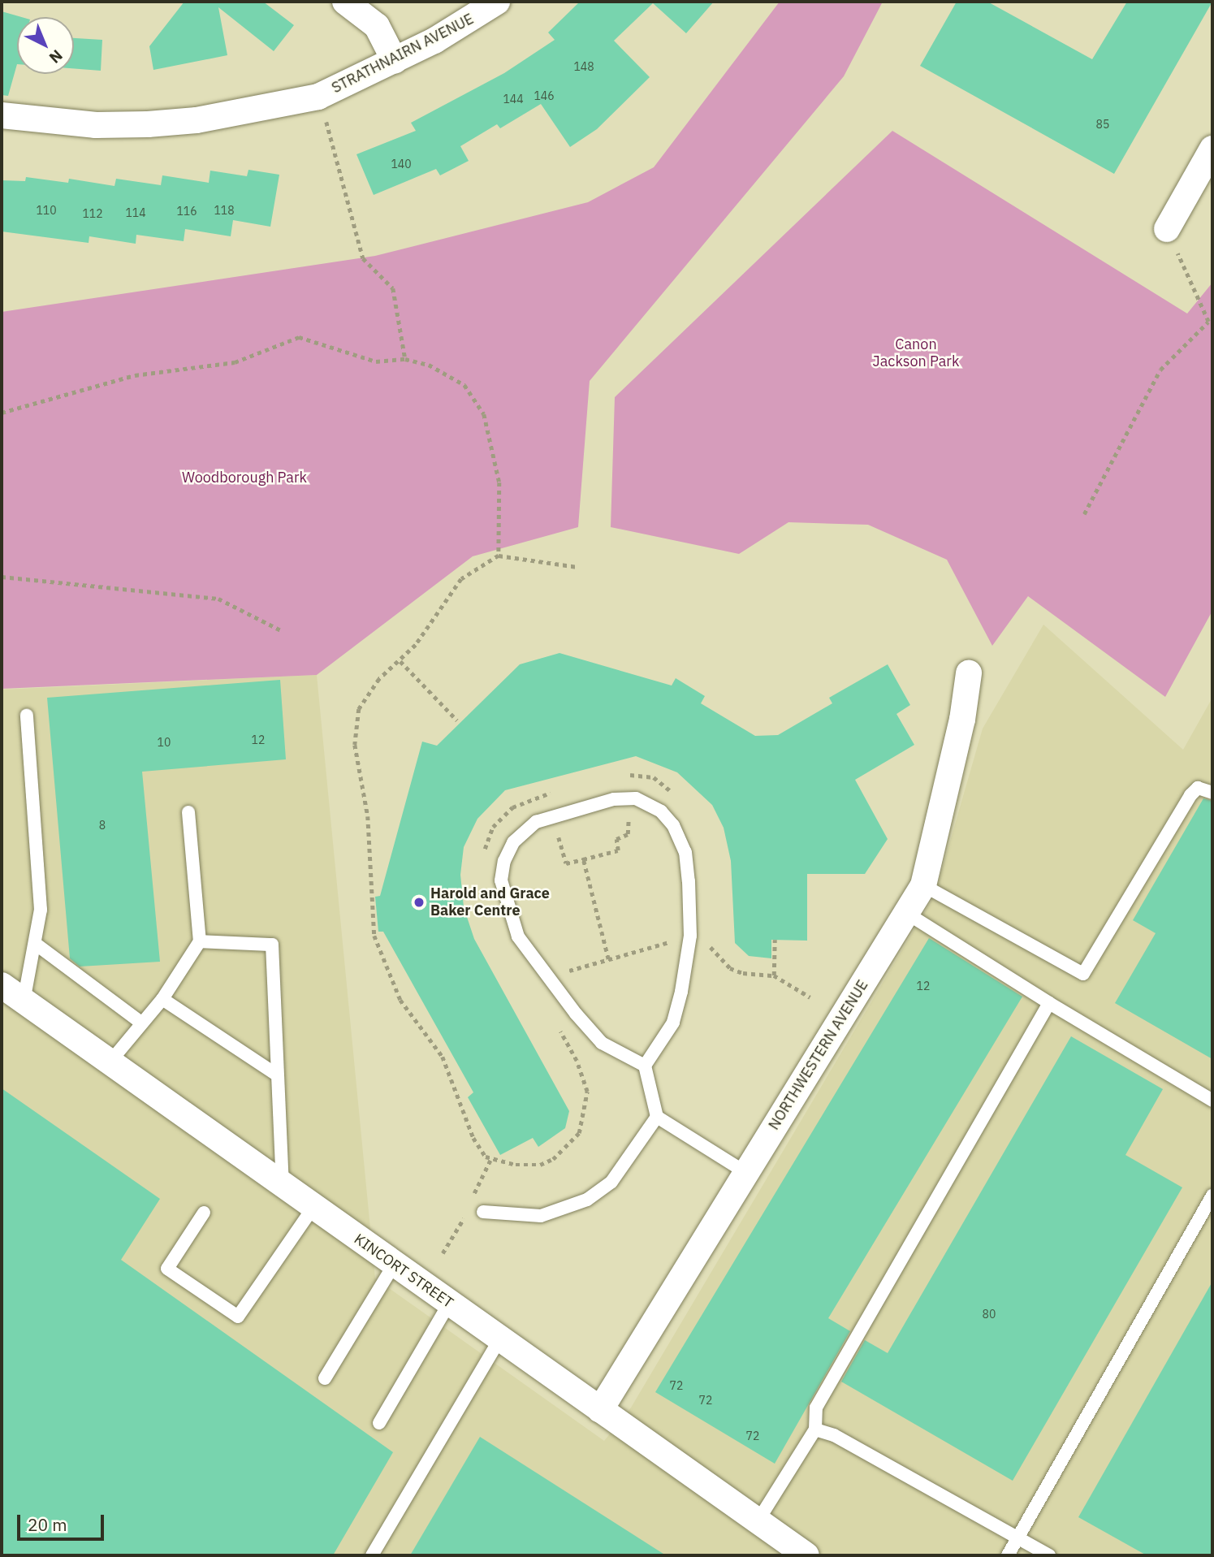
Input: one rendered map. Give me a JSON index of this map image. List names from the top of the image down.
{
  "streets": {
    "street": ["STRATHNAIRN AVENUE", "NORTHWESTERN AVENUE", "KINCORT STREET"]
  },
  "crossings": [
    ["NORTHWESTERN AVENUE", "KINCORT STREET"]
  ],
  "parks": ["Canon Jackson Park", "Woodborough Park"],
  "places": ["Harold and Grace Baker Centre"],
  "house_numbers": [
    "148",
    "146",
    "144",
    "85",
    "140",
    "110",
    "118",
    "116",
    "114",
    "112",
    "12",
    "10",
    "8",
    "12",
    "80",
    "72",
    "72",
    "72"
  ],
  "scale_bar": "20 m",
  "north": "bottom right"
}
